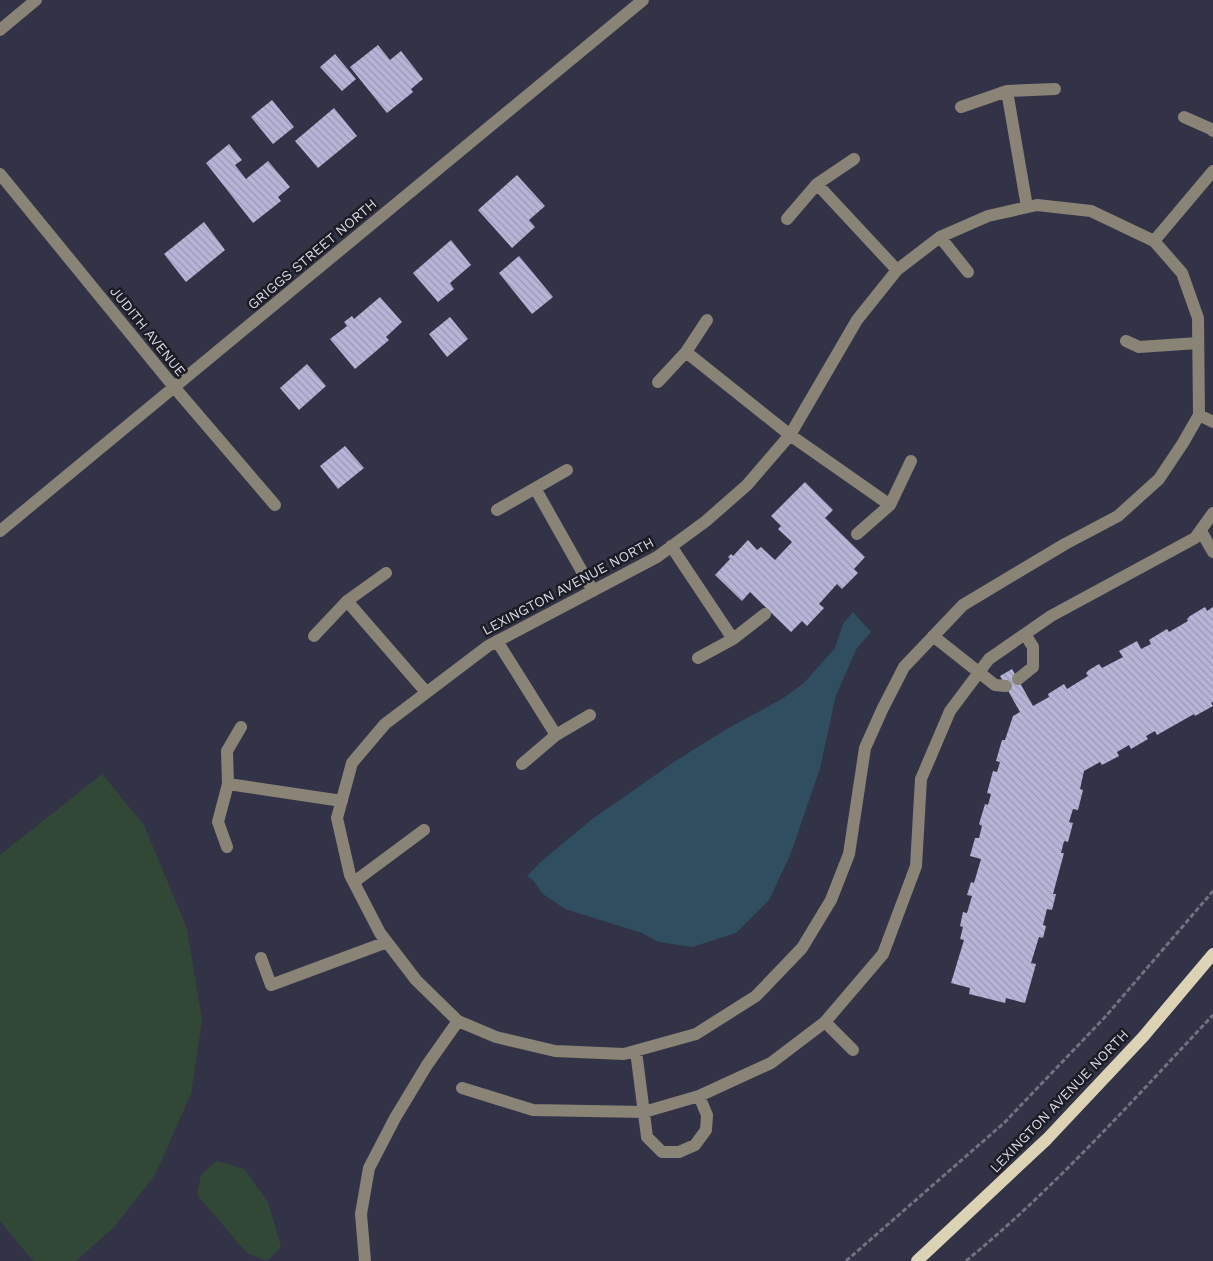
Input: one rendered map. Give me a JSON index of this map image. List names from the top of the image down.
{
  "streets": {
    "main road": ["LEXINGTON AVENUE NORTH"],
    "street": ["GRIGGS STREET NORTH", "JUDITH AVENUE"]
  },
  "crossings": [
    ["GRIGGS STREET NORTH", "JUDITH AVENUE"]
  ]
}
